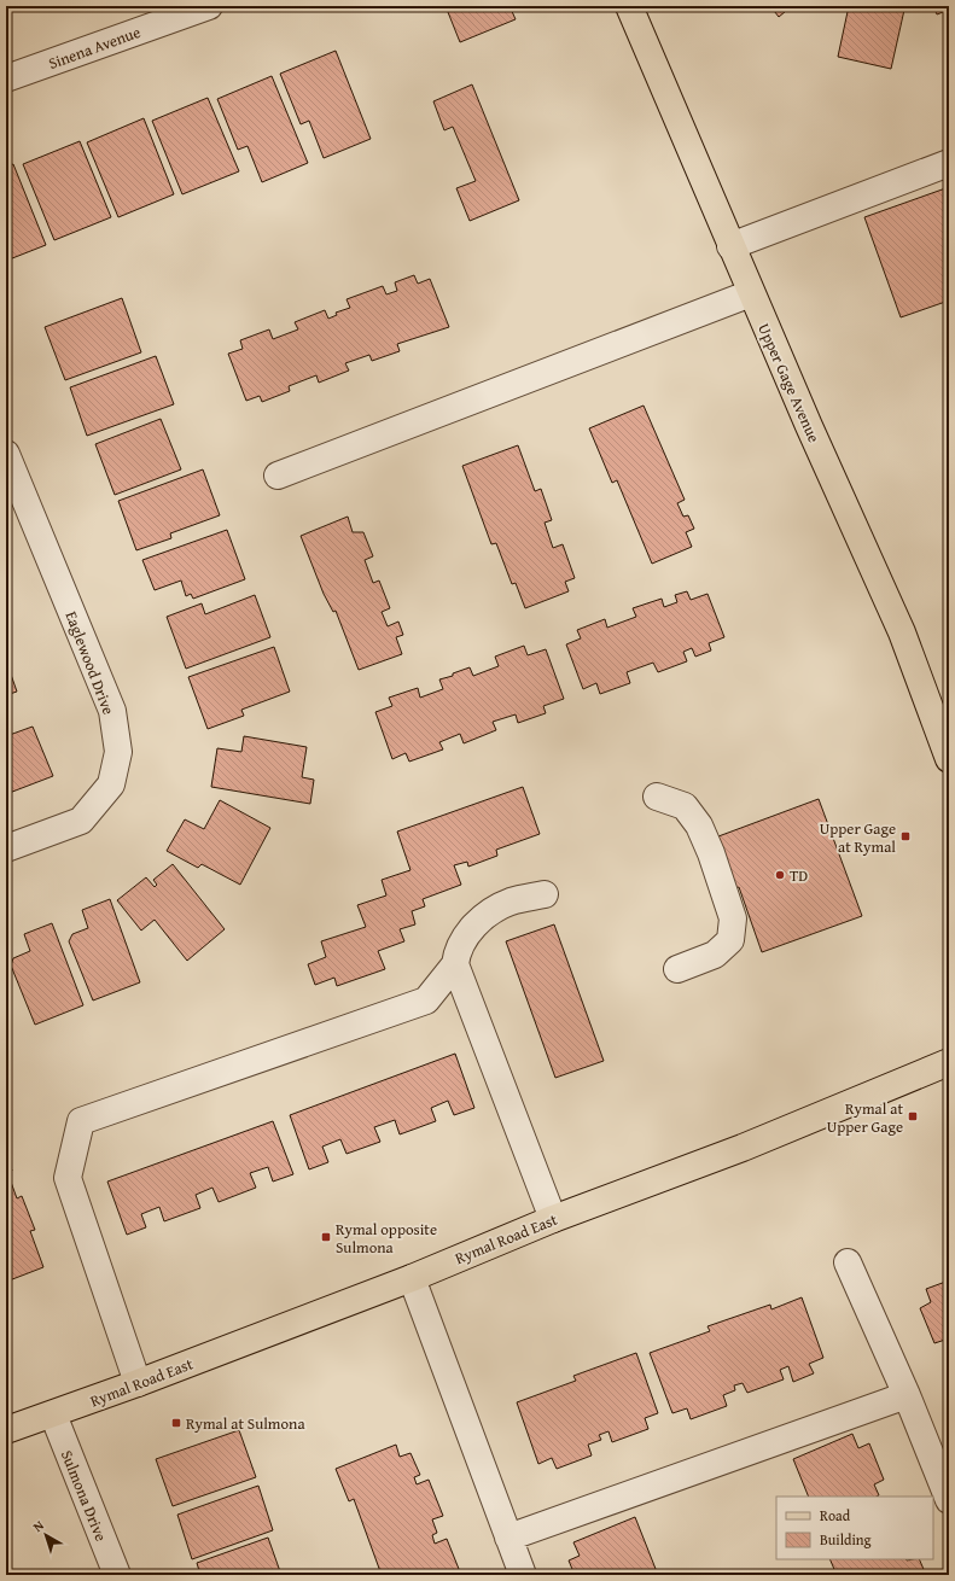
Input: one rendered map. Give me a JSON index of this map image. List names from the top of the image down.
{
  "streets": {
    "main road": ["Upper Gage Avenue", "Rymal Road East"],
    "street": ["Sinena Avenue", "Eaglewood Drive", "Sulmona Drive"]
  },
  "crossings": [
    ["Rymal Road East", "Sulmona Drive"]
  ],
  "places": {
    "transit": [
      "Upper Gage at Rymal",
      "Rymal at Upper Gage",
      "Rymal opposite Sulmona",
      "Rymal at Sulmona"
    ],
    "other": ["TD"]
  },
  "legend": ["Road", "Building"],
  "north": "top left"
}
